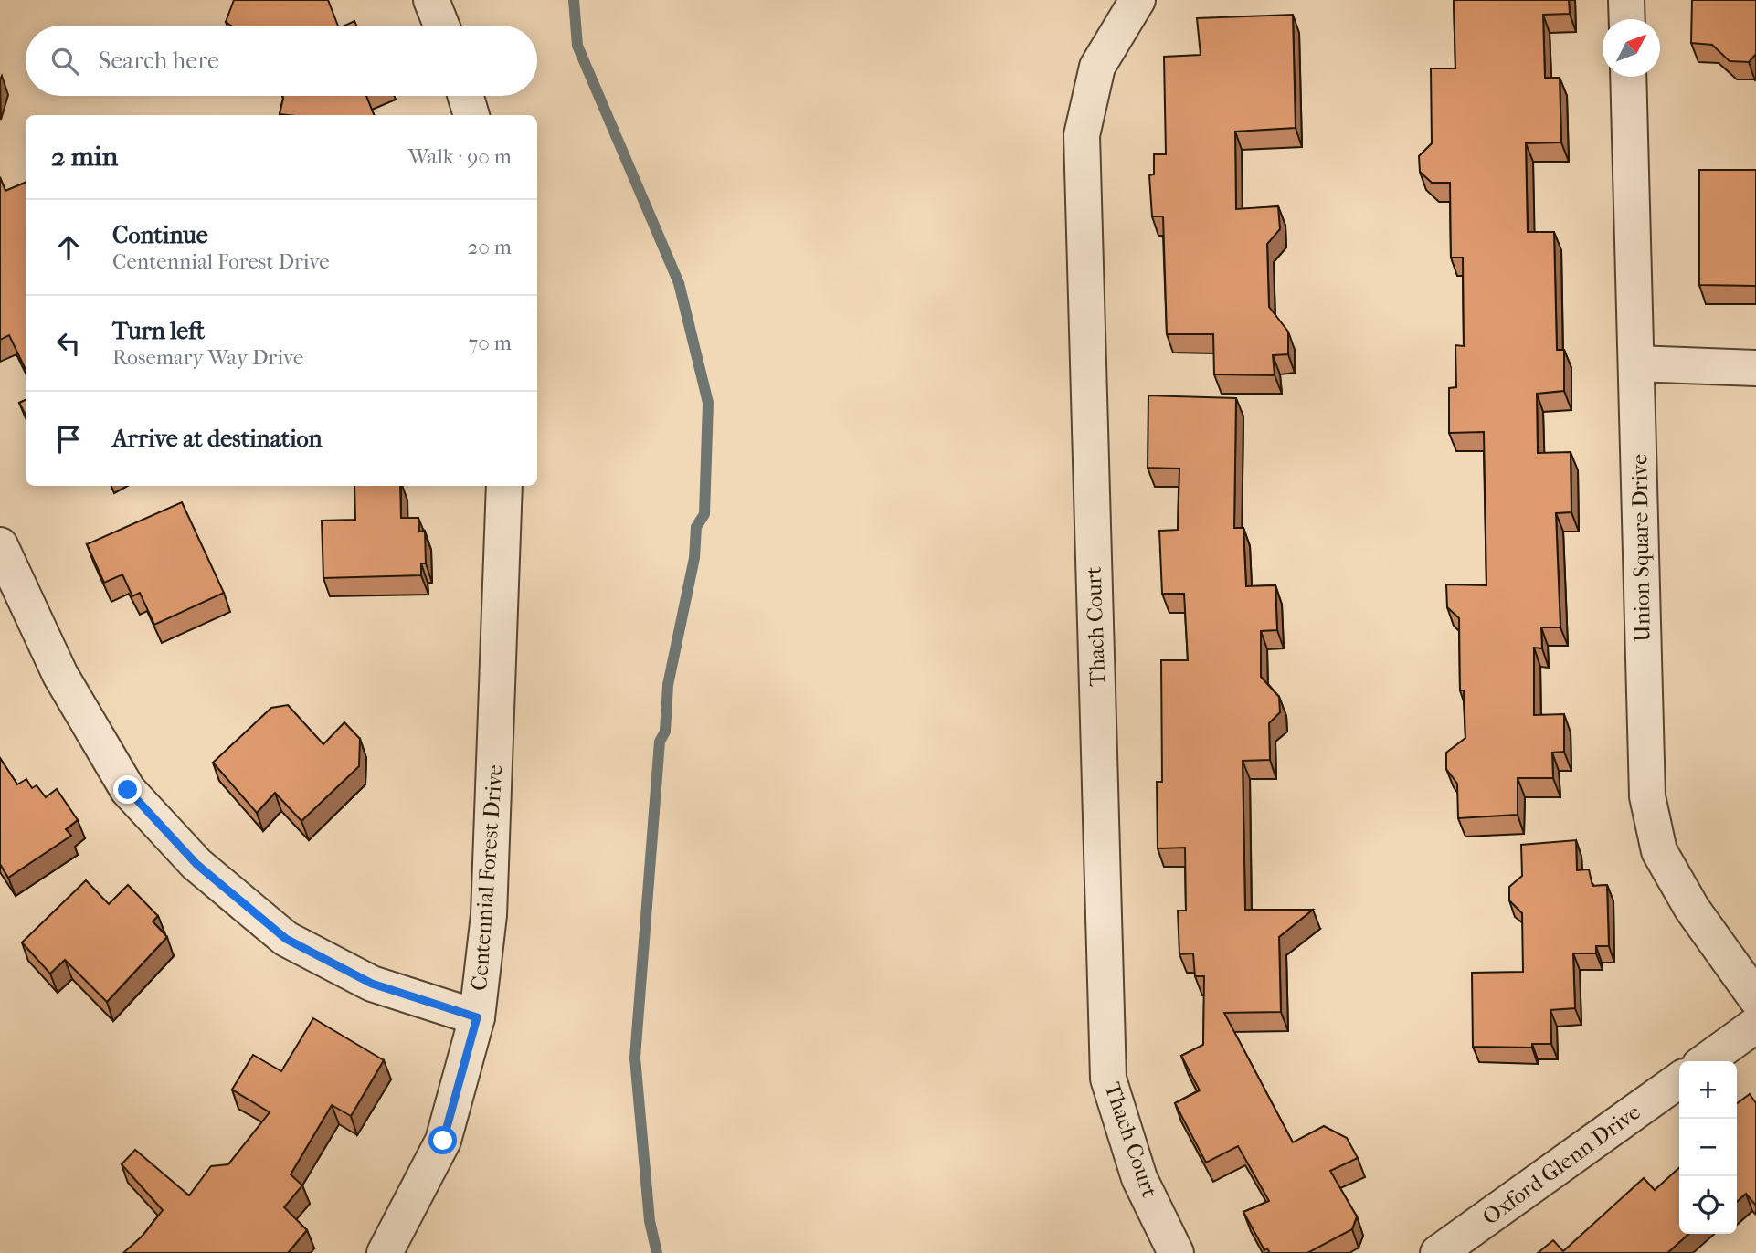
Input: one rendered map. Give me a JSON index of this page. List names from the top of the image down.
{
  "streets": {
    "street": [
      "Union Square Drive",
      "Thach Court",
      "Centennial Forest Drive",
      "Oxford Glenn Drive"
    ]
  },
  "north": "top right",
  "page": {
    "search": "Search here",
    "heading": ["2 min", "Walk · 90 m"],
    "list": [
      ["Continue", "Centennial Forest Drive", "20 m"],
      ["Turn left", "Rosemary Way Drive", "70 m"],
      "Arrive at destination"
    ],
    "map_buttons": ["+", "−"]
  }
}
